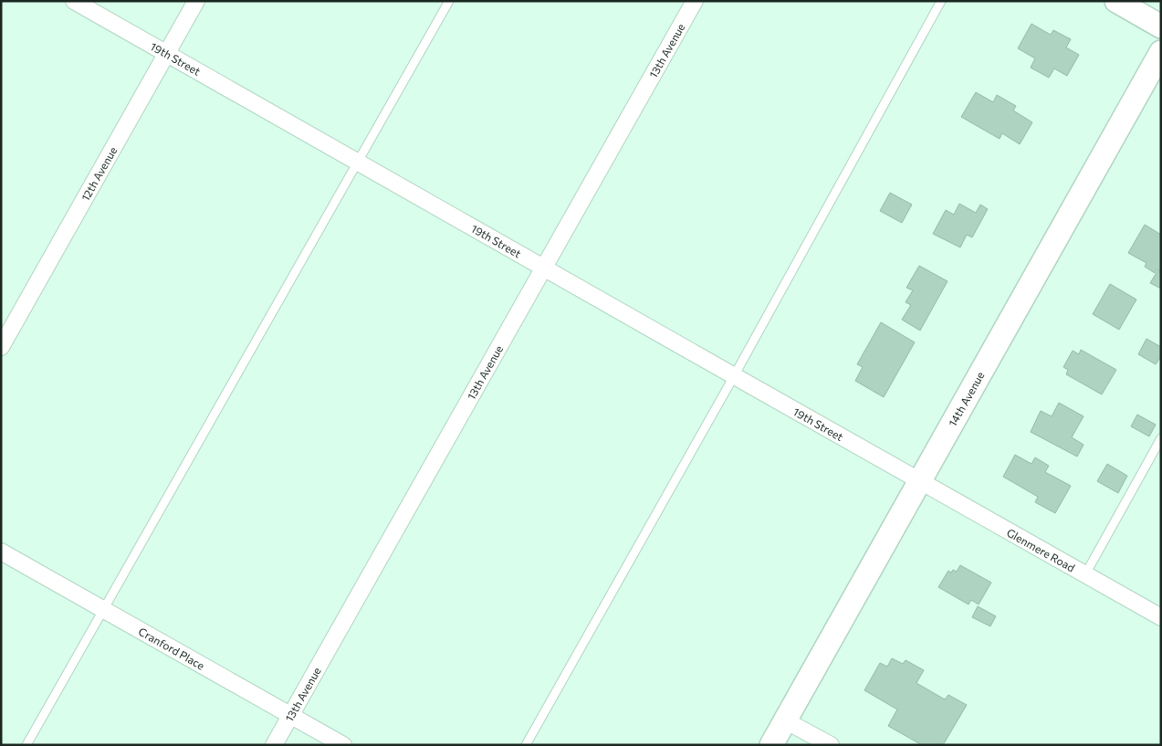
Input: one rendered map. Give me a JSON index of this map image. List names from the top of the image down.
{
  "streets": {
    "street": [
      "13th Avenue",
      "19th Street",
      "12th Avenue",
      "14th Avenue",
      "Glenmere Road",
      "Cranford Place"
    ]
  },
  "crossings": [
    ["13th Avenue", "19th Street"],
    ["13th Avenue", "Cranford Place"],
    ["19th Street", "12th Avenue"],
    ["19th Street", "14th Avenue"],
    ["19th Street", "Glenmere Road"],
    ["14th Avenue", "Glenmere Road"]
  ]
}
